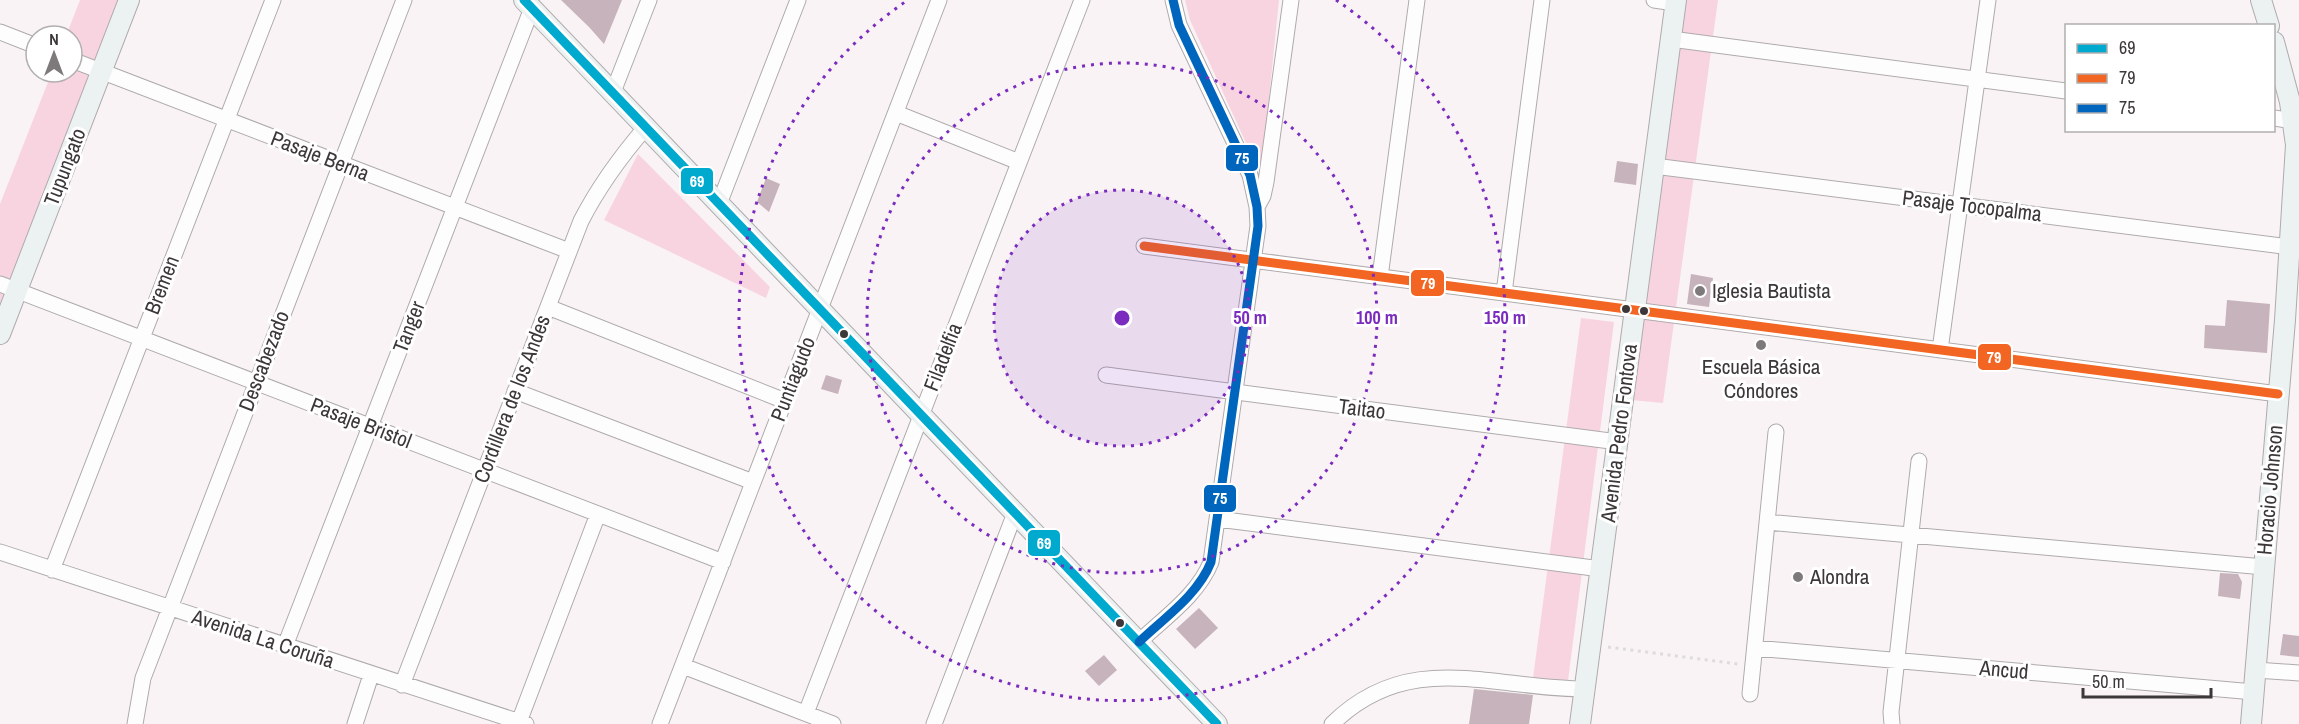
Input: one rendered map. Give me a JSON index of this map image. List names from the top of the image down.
{
  "streets": {
    "main road": ["Tupungato", "Avenida Pedro Fontova", "Horacio Johnson"],
    "street": [
      "Pasaje Berna",
      "Pasaje Tocopalma",
      "Bremen",
      "Tanger",
      "Filadelfia",
      "Descabezado",
      "Puntiagudo",
      "Cordillera de los Andes",
      "Taitao",
      "Pasaje Bristol",
      "Avenida La Coruña",
      "Ancud"
    ]
  },
  "crossings": [
    ["Pasaje Berna", "Tupungato"],
    ["Pasaje Berna", "Bremen"],
    ["Pasaje Berna", "Tanger"],
    ["Pasaje Berna", "Descabezado"],
    ["Pasaje Berna", "Cordillera de los Andes"],
    ["Tupungato", "Pasaje Bristol"],
    ["Pasaje Tocopalma", "Avenida Pedro Fontova"],
    ["Pasaje Tocopalma", "Horacio Johnson"],
    ["Bremen", "Pasaje Bristol"],
    ["Bremen", "Avenida La Coruña"],
    ["Tanger", "Pasaje Bristol"],
    ["Tanger", "Avenida La Coruña"],
    ["Descabezado", "Pasaje Bristol"],
    ["Descabezado", "Avenida La Coruña"],
    ["Puntiagudo", "Pasaje Bristol"],
    ["Cordillera de los Andes", "Pasaje Bristol"],
    ["Cordillera de los Andes", "Avenida La Coruña"],
    ["Taitao", "Avenida Pedro Fontova"],
    ["Horacio Johnson", "Ancud"]
  ],
  "places": ["Iglesia Bautista", "Escuela Básica Cóndores", "Alondra"],
  "lines": ["transit line 69", "transit line 75", "transit line 79"],
  "legend": ["69", "79", "75"],
  "scale_bar": "50 m",
  "north": "top",
  "rings": ["50 m", "100 m", "150 m"]
}
